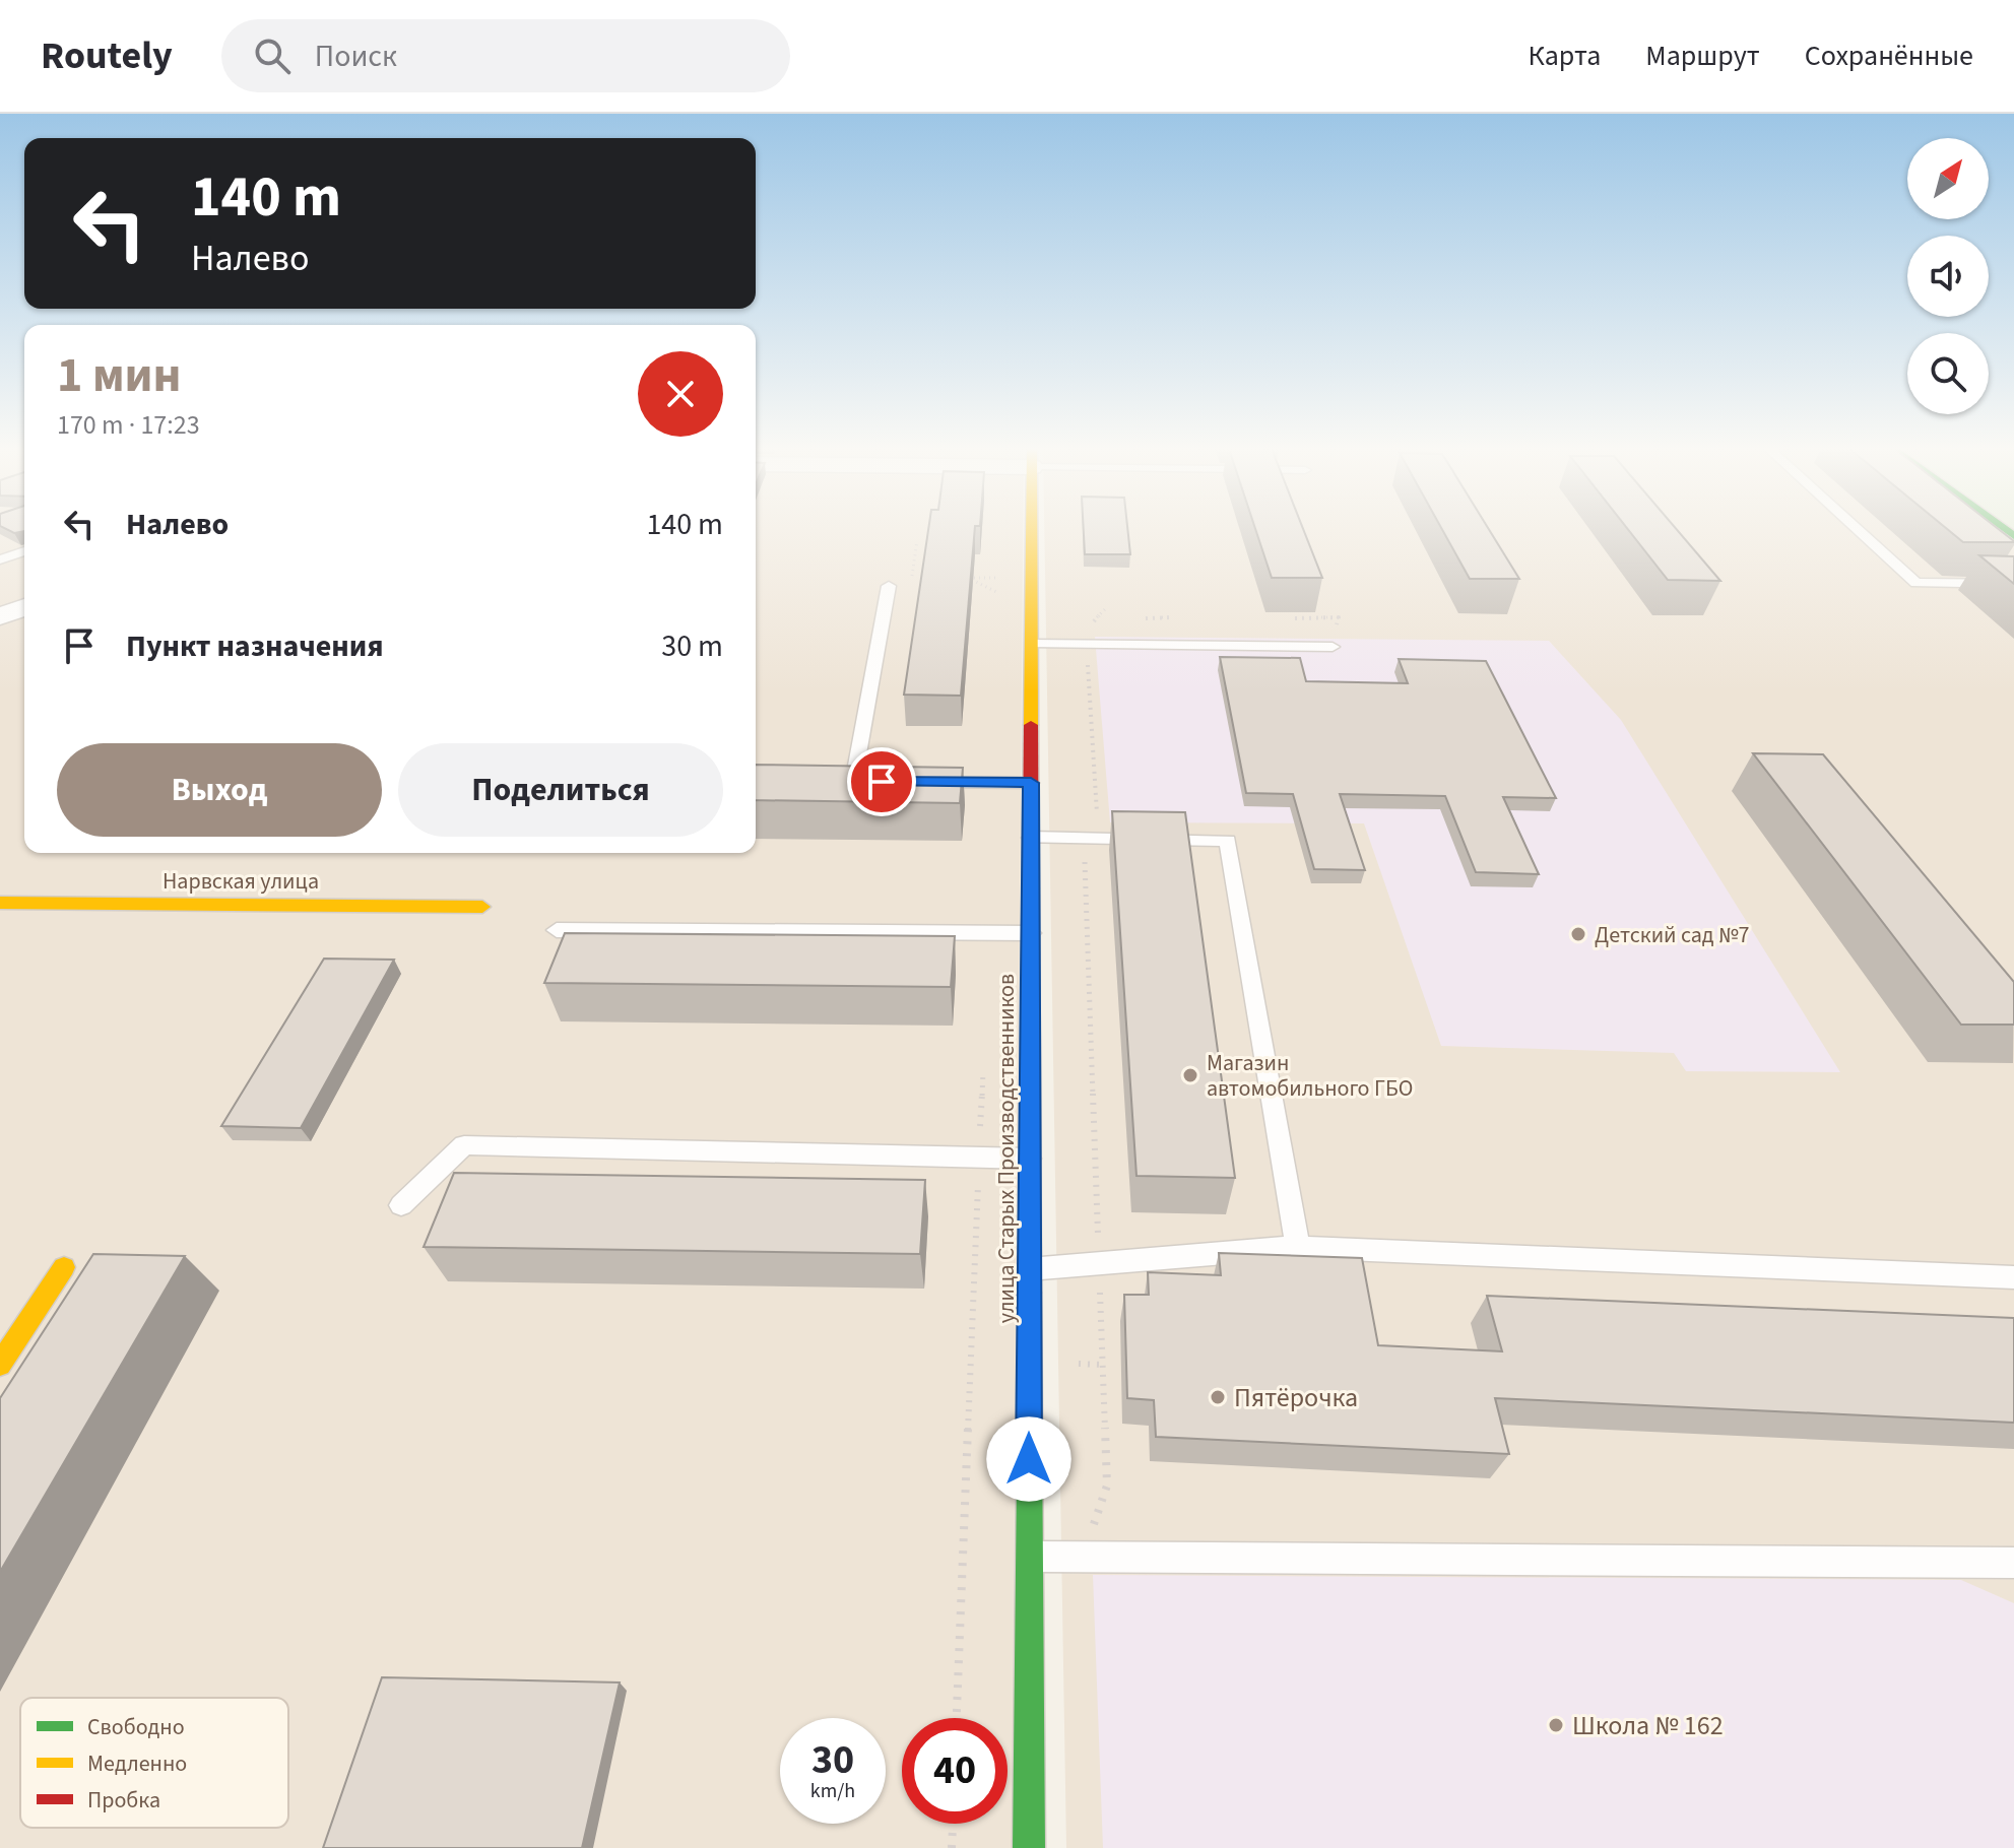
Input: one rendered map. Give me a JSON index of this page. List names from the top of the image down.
{
  "streets": {
    "street": ["Нарвская улица", "улица Старых Производственников"]
  },
  "places": [
    "Детский сад №7",
    "Магазин автомобильного ГБО",
    "Пятёрочка",
    "Школа № 162"
  ],
  "legend": ["Свободно", "Медленно", "Пробка"],
  "north": "top right",
  "page": {
    "header": "Routely",
    "search": "Поиск",
    "nav": ["Карта", "Маршрут", "Сохранённые"],
    "turn": ["140 m", "Налево"],
    "heading": ["1 мин", "170 m · 17:23"],
    "list": [
      {
        "name": "Налево",
        "value": "140 m"
      },
      {
        "name": "Пункт назначения",
        "value": "30 m"
      }
    ],
    "buttons": ["Выход", "Поделиться"],
    "speed": "30 km/h",
    "limit": "40"
  }
}
